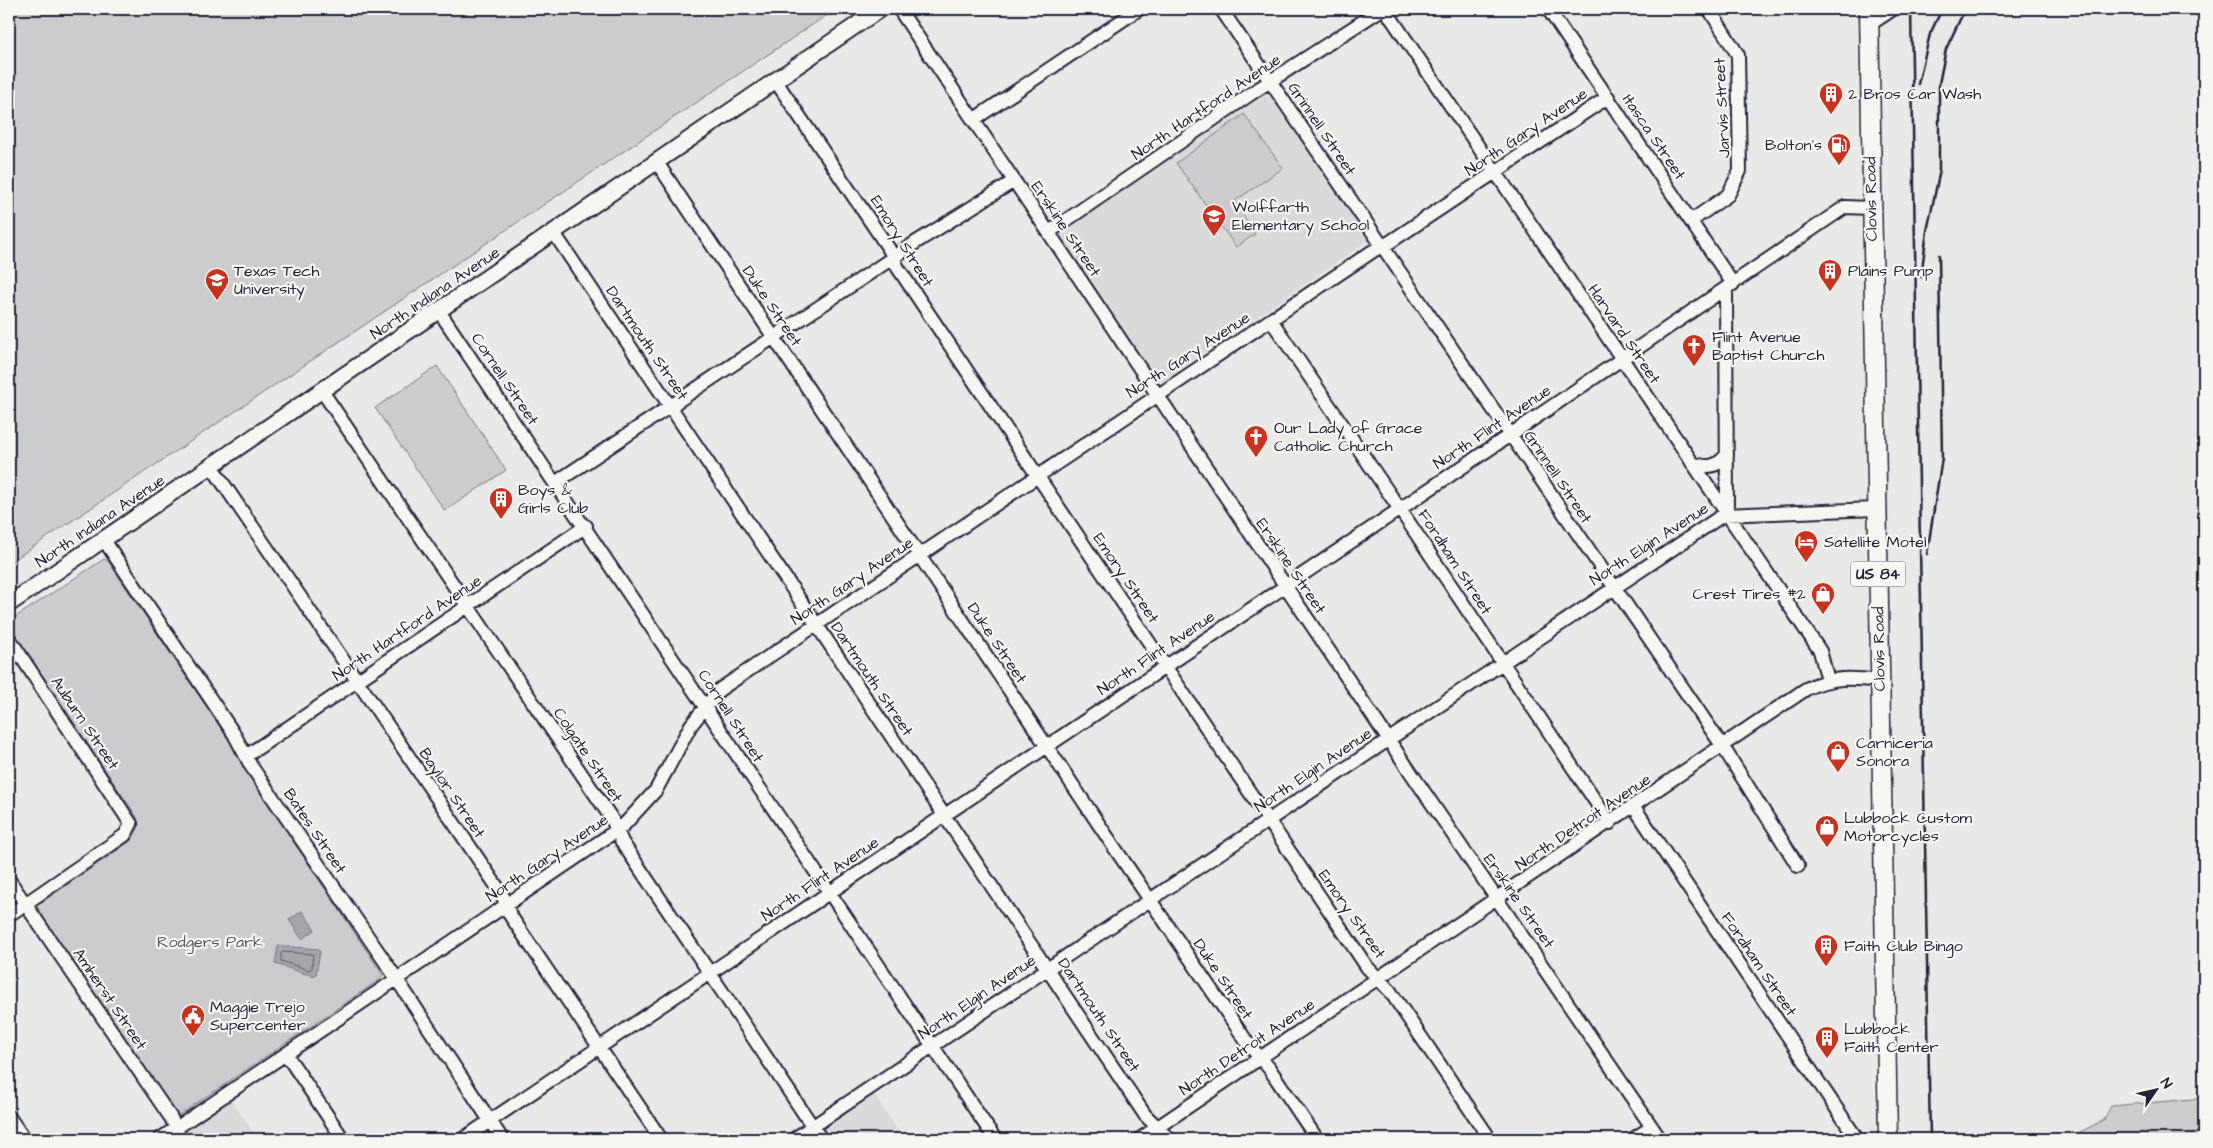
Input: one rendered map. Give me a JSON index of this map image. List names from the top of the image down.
{
  "streets": {
    "highway": ["Clovis Road", "US 84"],
    "main road": ["North Indiana Avenue"],
    "street": [
      "North Hartford Avenue",
      "Jarvis Street",
      "Grinnell Street",
      "North Gary Avenue",
      "Itasca Street",
      "Erskine Street",
      "Emory Street",
      "Duke Street",
      "Harvard Street",
      "Dartmouth Street",
      "Cornell Street",
      "North Flint Avenue",
      "North Elgin Avenue",
      "Fordham Street",
      "Auburn Street",
      "Colgate Street",
      "Baylor Street",
      "North Detroit Avenue",
      "Bates Street",
      "Amherst Street"
    ]
  },
  "crossings": [
    ["North Hartford Avenue", "Grinnell Street"],
    ["North Hartford Avenue", "Erskine Street"],
    ["North Hartford Avenue", "Harvard Street"],
    ["North Hartford Avenue", "Cornell Street"],
    ["North Hartford Avenue", "Colgate Street"],
    ["North Hartford Avenue", "Baylor Street"],
    ["North Hartford Avenue", "Bates Street"],
    ["Jarvis Street", "Itasca Street"],
    ["Grinnell Street", "North Gary Avenue"],
    ["Grinnell Street", "North Flint Avenue"],
    ["Grinnell Street", "North Elgin Avenue"],
    ["Grinnell Street", "North Detroit Avenue"],
    ["North Gary Avenue", "Itasca Street"],
    ["North Gary Avenue", "Erskine Street"],
    ["North Gary Avenue", "Emory Street"],
    ["North Gary Avenue", "Duke Street"],
    ["North Gary Avenue", "Harvard Street"],
    ["North Gary Avenue", "Dartmouth Street"],
    ["North Gary Avenue", "Cornell Street"],
    ["North Gary Avenue", "Fordham Street"],
    ["North Gary Avenue", "Colgate Street"],
    ["North Gary Avenue", "Baylor Street"],
    ["North Gary Avenue", "Bates Street"],
    ["North Gary Avenue", "Amherst Street"],
    ["Itasca Street", "North Flint Avenue"],
    ["Clovis Road", "North Flint Avenue"],
    ["Clovis Road", "North Elgin Avenue"],
    ["Clovis Road", "North Detroit Avenue"],
    ["Erskine Street", "North Flint Avenue"],
    ["Erskine Street", "North Elgin Avenue"],
    ["Erskine Street", "North Detroit Avenue"],
    ["Emory Street", "North Indiana Avenue"],
    ["Emory Street", "North Flint Avenue"],
    ["Emory Street", "North Elgin Avenue"],
    ["Emory Street", "North Detroit Avenue"],
    ["North Indiana Avenue", "Duke Street"],
    ["North Indiana Avenue", "Dartmouth Street"],
    ["North Indiana Avenue", "Cornell Street"],
    ["North Indiana Avenue", "Colgate Street"],
    ["North Indiana Avenue", "Baylor Street"],
    ["North Indiana Avenue", "Bates Street"],
    ["Duke Street", "North Flint Avenue"],
    ["Duke Street", "North Elgin Avenue"],
    ["Duke Street", "North Detroit Avenue"],
    ["Harvard Street", "North Flint Avenue"],
    ["Harvard Street", "North Elgin Avenue"],
    ["Harvard Street", "North Detroit Avenue"],
    ["Dartmouth Street", "North Flint Avenue"],
    ["Dartmouth Street", "North Elgin Avenue"],
    ["Dartmouth Street", "North Detroit Avenue"],
    ["Cornell Street", "North Flint Avenue"],
    ["Cornell Street", "North Elgin Avenue"],
    ["North Flint Avenue", "Fordham Street"],
    ["North Flint Avenue", "Colgate Street"],
    ["North Flint Avenue", "Baylor Street"],
    ["North Flint Avenue", "Bates Street"],
    ["North Elgin Avenue", "Fordham Street"],
    ["North Elgin Avenue", "Colgate Street"],
    ["Fordham Street", "North Detroit Avenue"],
    ["Auburn Street", "Amherst Street"]
  ],
  "parks": ["Rodgers Park"],
  "places": {
    "building": [
      "2 Bros Car Wash",
      "Plains Pump",
      "Boys & Girls Club",
      "Faith Club Bingo",
      "Lubbock Faith Center"
    ],
    "fuel station": ["Bolton's"],
    "school or university": ["Wolffarth Elementary School", "Texas Tech University"],
    "church": ["Flint Avenue Baptist Church", "Our Lady of Grace Catholic Church"],
    "hotel": ["Satellite Motel"],
    "shop": ["Crest Tires #2", "Carniceria Sonora", "Lubbock Custom Motorcycles"],
    "public building": ["Maggie Trejo Supercenter"]
  },
  "north": "top right"
}
